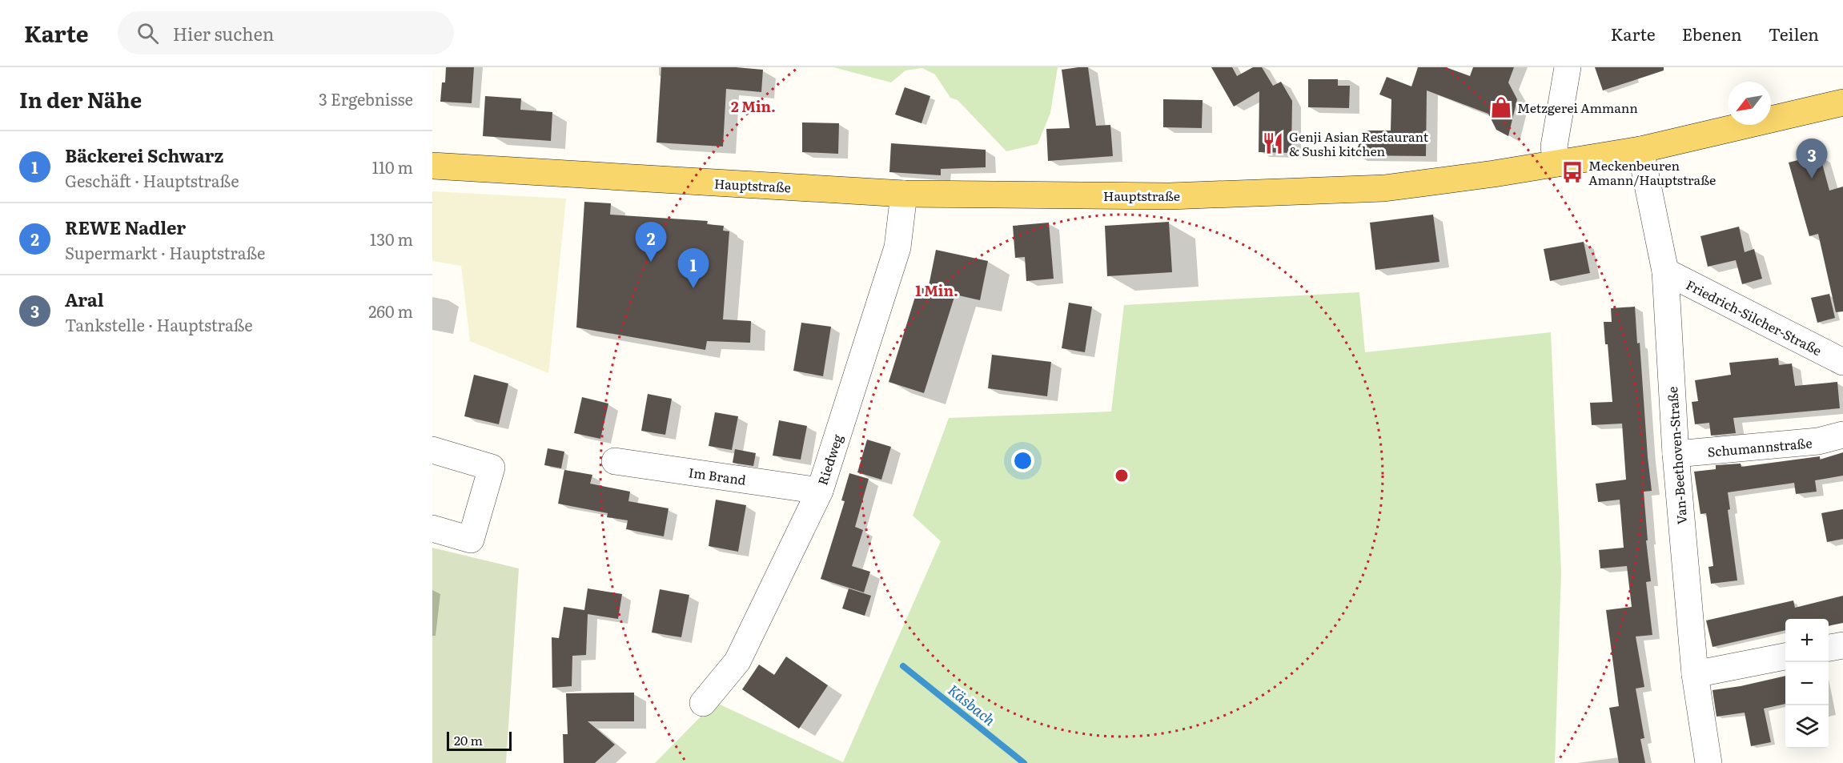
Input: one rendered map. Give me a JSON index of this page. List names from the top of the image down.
{
  "streets": {
    "main road": ["Hauptstraße"],
    "street": [
      "Friedrich-Silcher-Straße",
      "Schumannstraße",
      "Van-Beethoven-Straße",
      "Riedweg",
      "Im Brand"
    ]
  },
  "crossings": [
    ["Hauptstraße", "Van-Beethoven-Straße"],
    ["Hauptstraße", "Riedweg"],
    ["Friedrich-Silcher-Straße", "Van-Beethoven-Straße"],
    ["Schumannstraße", "Van-Beethoven-Straße"],
    ["Riedweg", "Im Brand"]
  ],
  "water": ["Käsbach"],
  "places": {
    "shop": ["Metzgerei Ammann"],
    "restaurant": ["Genji Asian Restaurant & Sushi kitchen"],
    "bus stop": ["Meckenbeuren Amann/Hauptstraße"]
  },
  "scale_bar": "20 m",
  "north": "bottom left",
  "page": {
    "header": "Karte",
    "search": "Hier suchen",
    "nav": ["Karte", "Ebenen", "Teilen"],
    "heading": ["In der Nähe", "3 Ergebnisse"],
    "list": [
      {
        "mark": "1",
        "name": "Bäckerei Schwarz",
        "note": "Geschäft · Hauptstraße",
        "value": "110 m"
      },
      {
        "mark": "2",
        "name": "REWE Nadler",
        "note": "Supermarkt · Hauptstraße",
        "value": "130 m"
      },
      {
        "mark": "3",
        "name": "Aral",
        "note": "Tankstelle · Hauptstraße",
        "value": "260 m"
      }
    ],
    "pins": ["3", "2", "1"],
    "map_buttons": ["+", "−"],
    "scale": "20 m"
  },
  "rings": ["2 Min.", "1 Min."]
}
